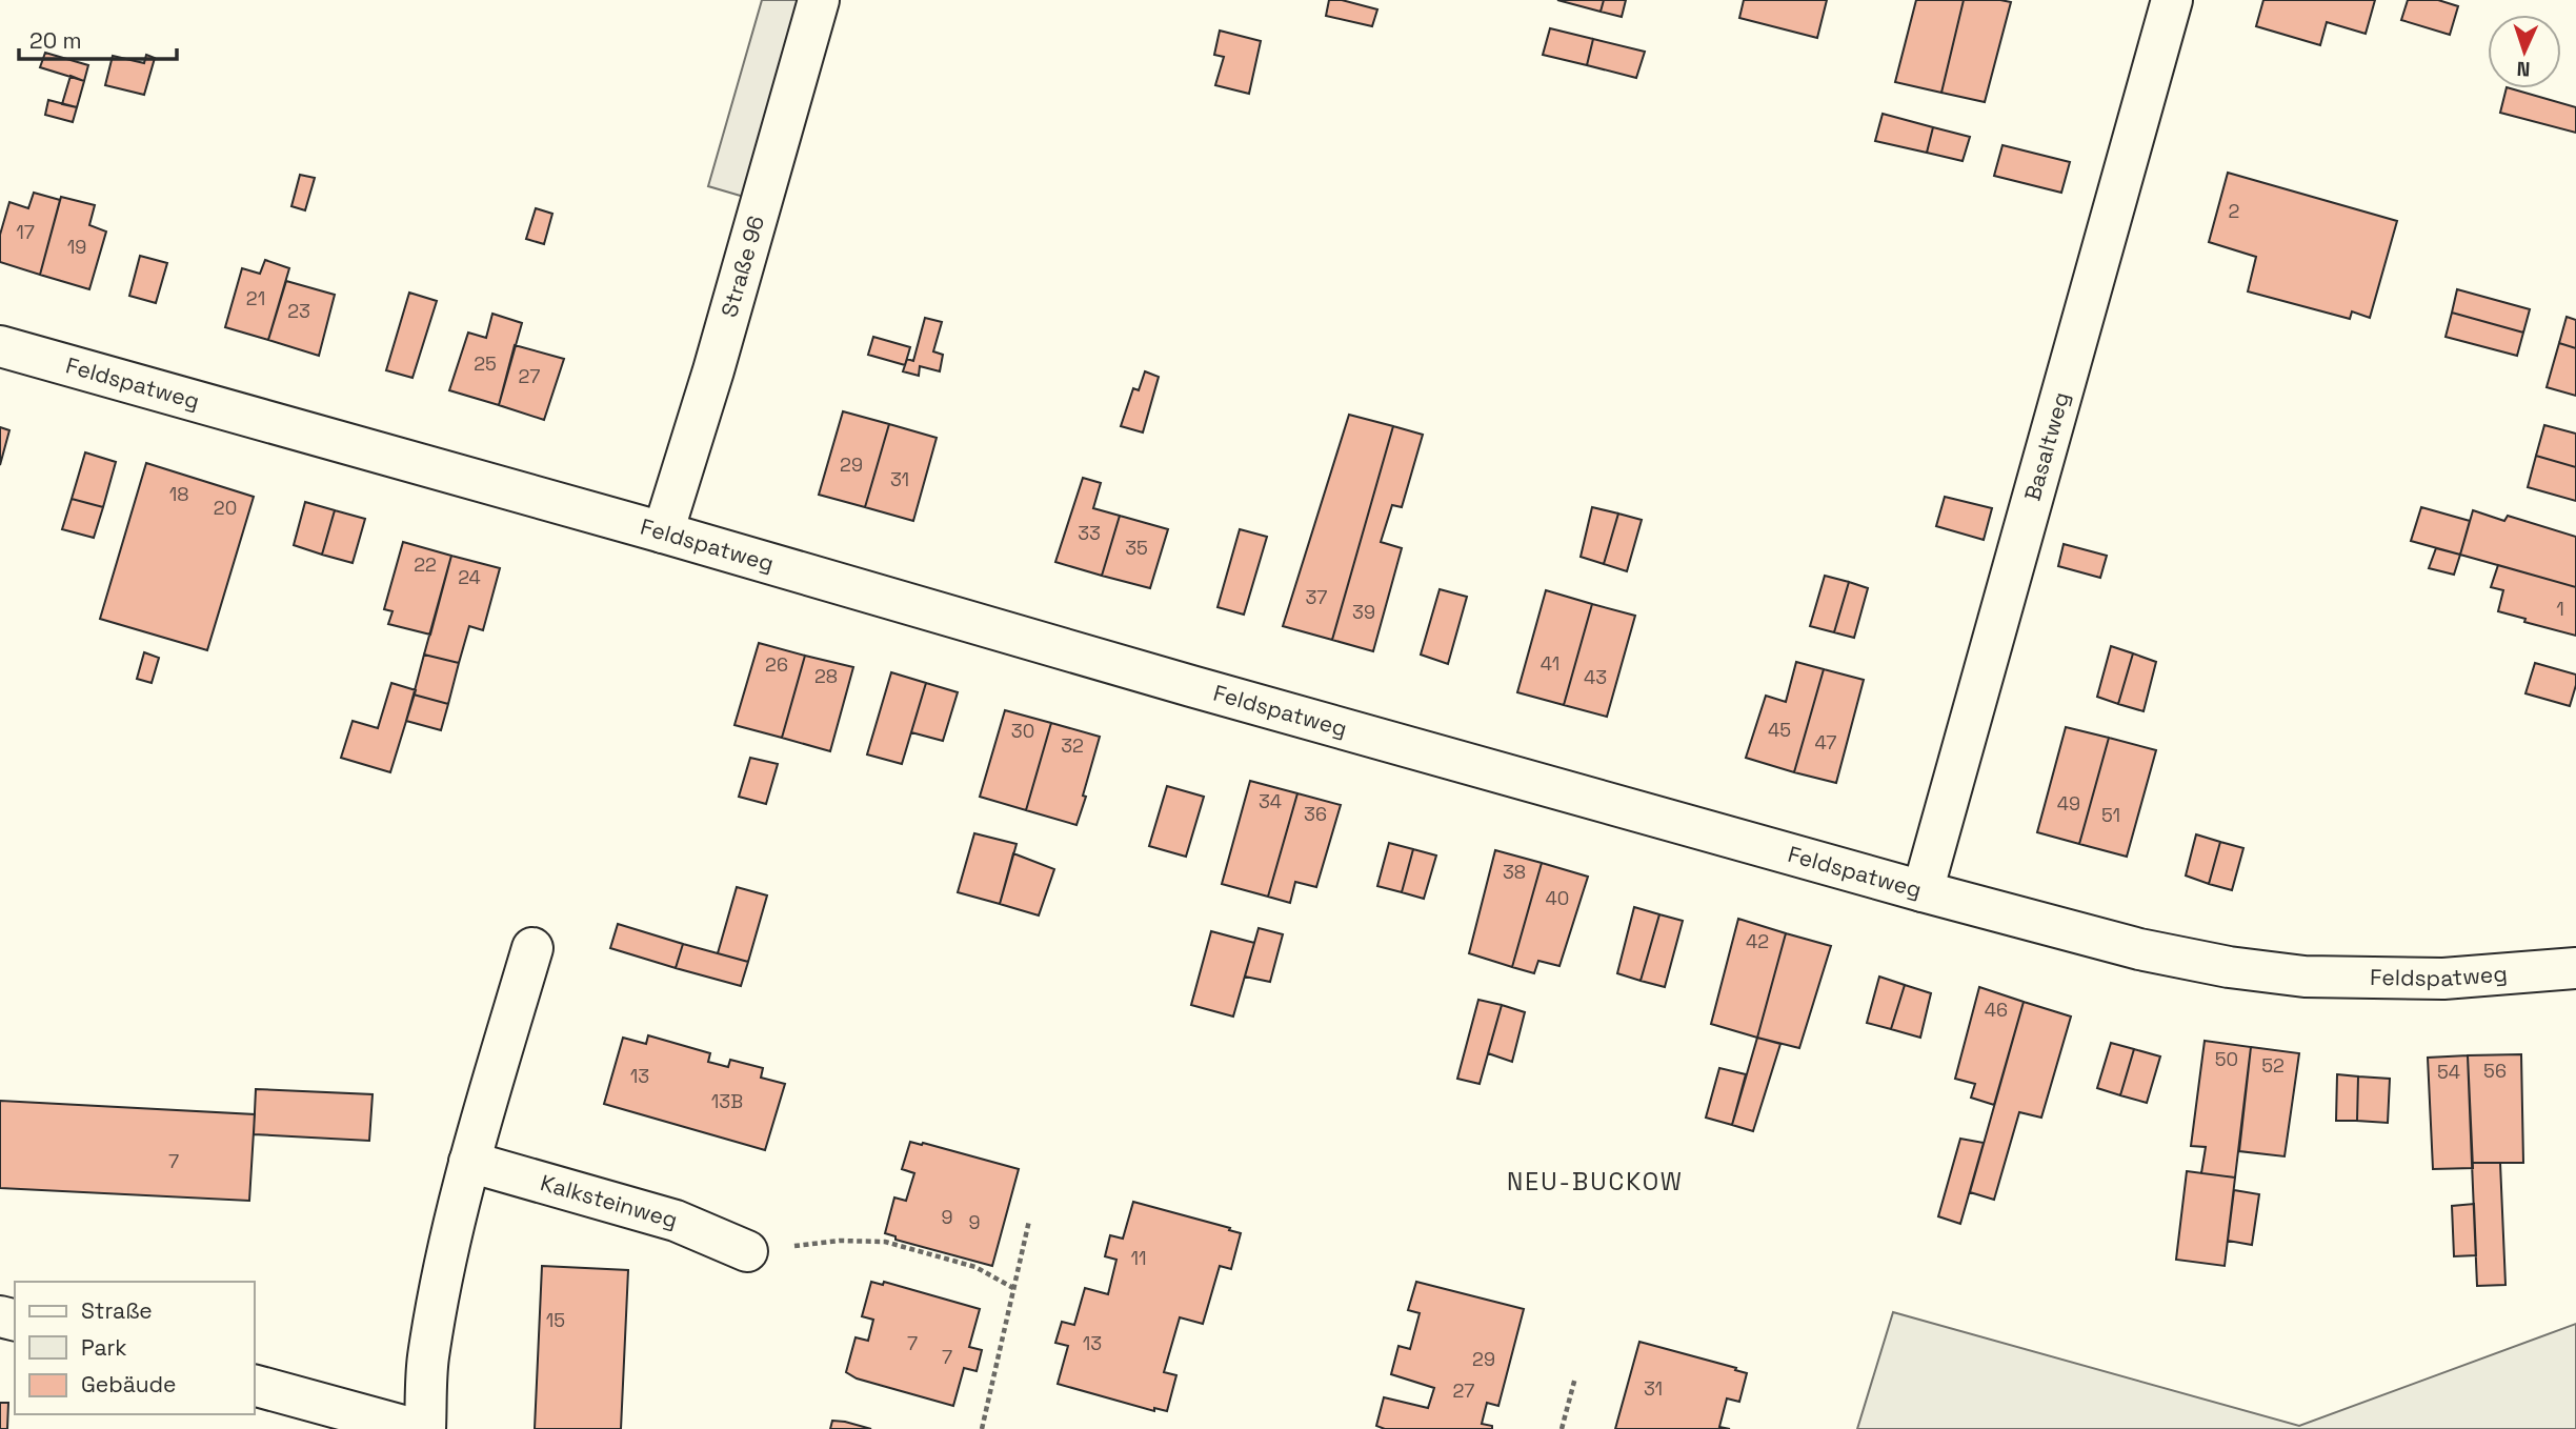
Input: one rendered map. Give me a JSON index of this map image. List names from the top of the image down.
{
  "streets": {
    "street": [
      "Straße 96",
      "Feldspatweg",
      "Basaltweg",
      "Kalksteinweg"
    ]
  },
  "crossings": [
    ["Straße 96", "Feldspatweg"],
    ["Feldspatweg", "Basaltweg"]
  ],
  "districts": ["NEU-BUCKOW"],
  "house_numbers": [
    "2",
    "17",
    "19",
    "21",
    "23",
    "25",
    "27",
    "29",
    "31",
    "18",
    "20",
    "33",
    "35",
    "22",
    "24",
    "37",
    "1",
    "39",
    "41",
    "26",
    "28",
    "43",
    "45",
    "30",
    "47",
    "32",
    "34",
    "49",
    "36",
    "51",
    "38",
    "40",
    "42",
    "46",
    "50",
    "52",
    "56",
    "54",
    "13",
    "13B",
    "7",
    "9",
    "9",
    "11",
    "15",
    "7",
    "13",
    "7",
    "29",
    "31",
    "27"
  ],
  "legend": ["Straße", "Park", "Gebäude"],
  "scale_bar": "20 m",
  "north": "bottom"
}
